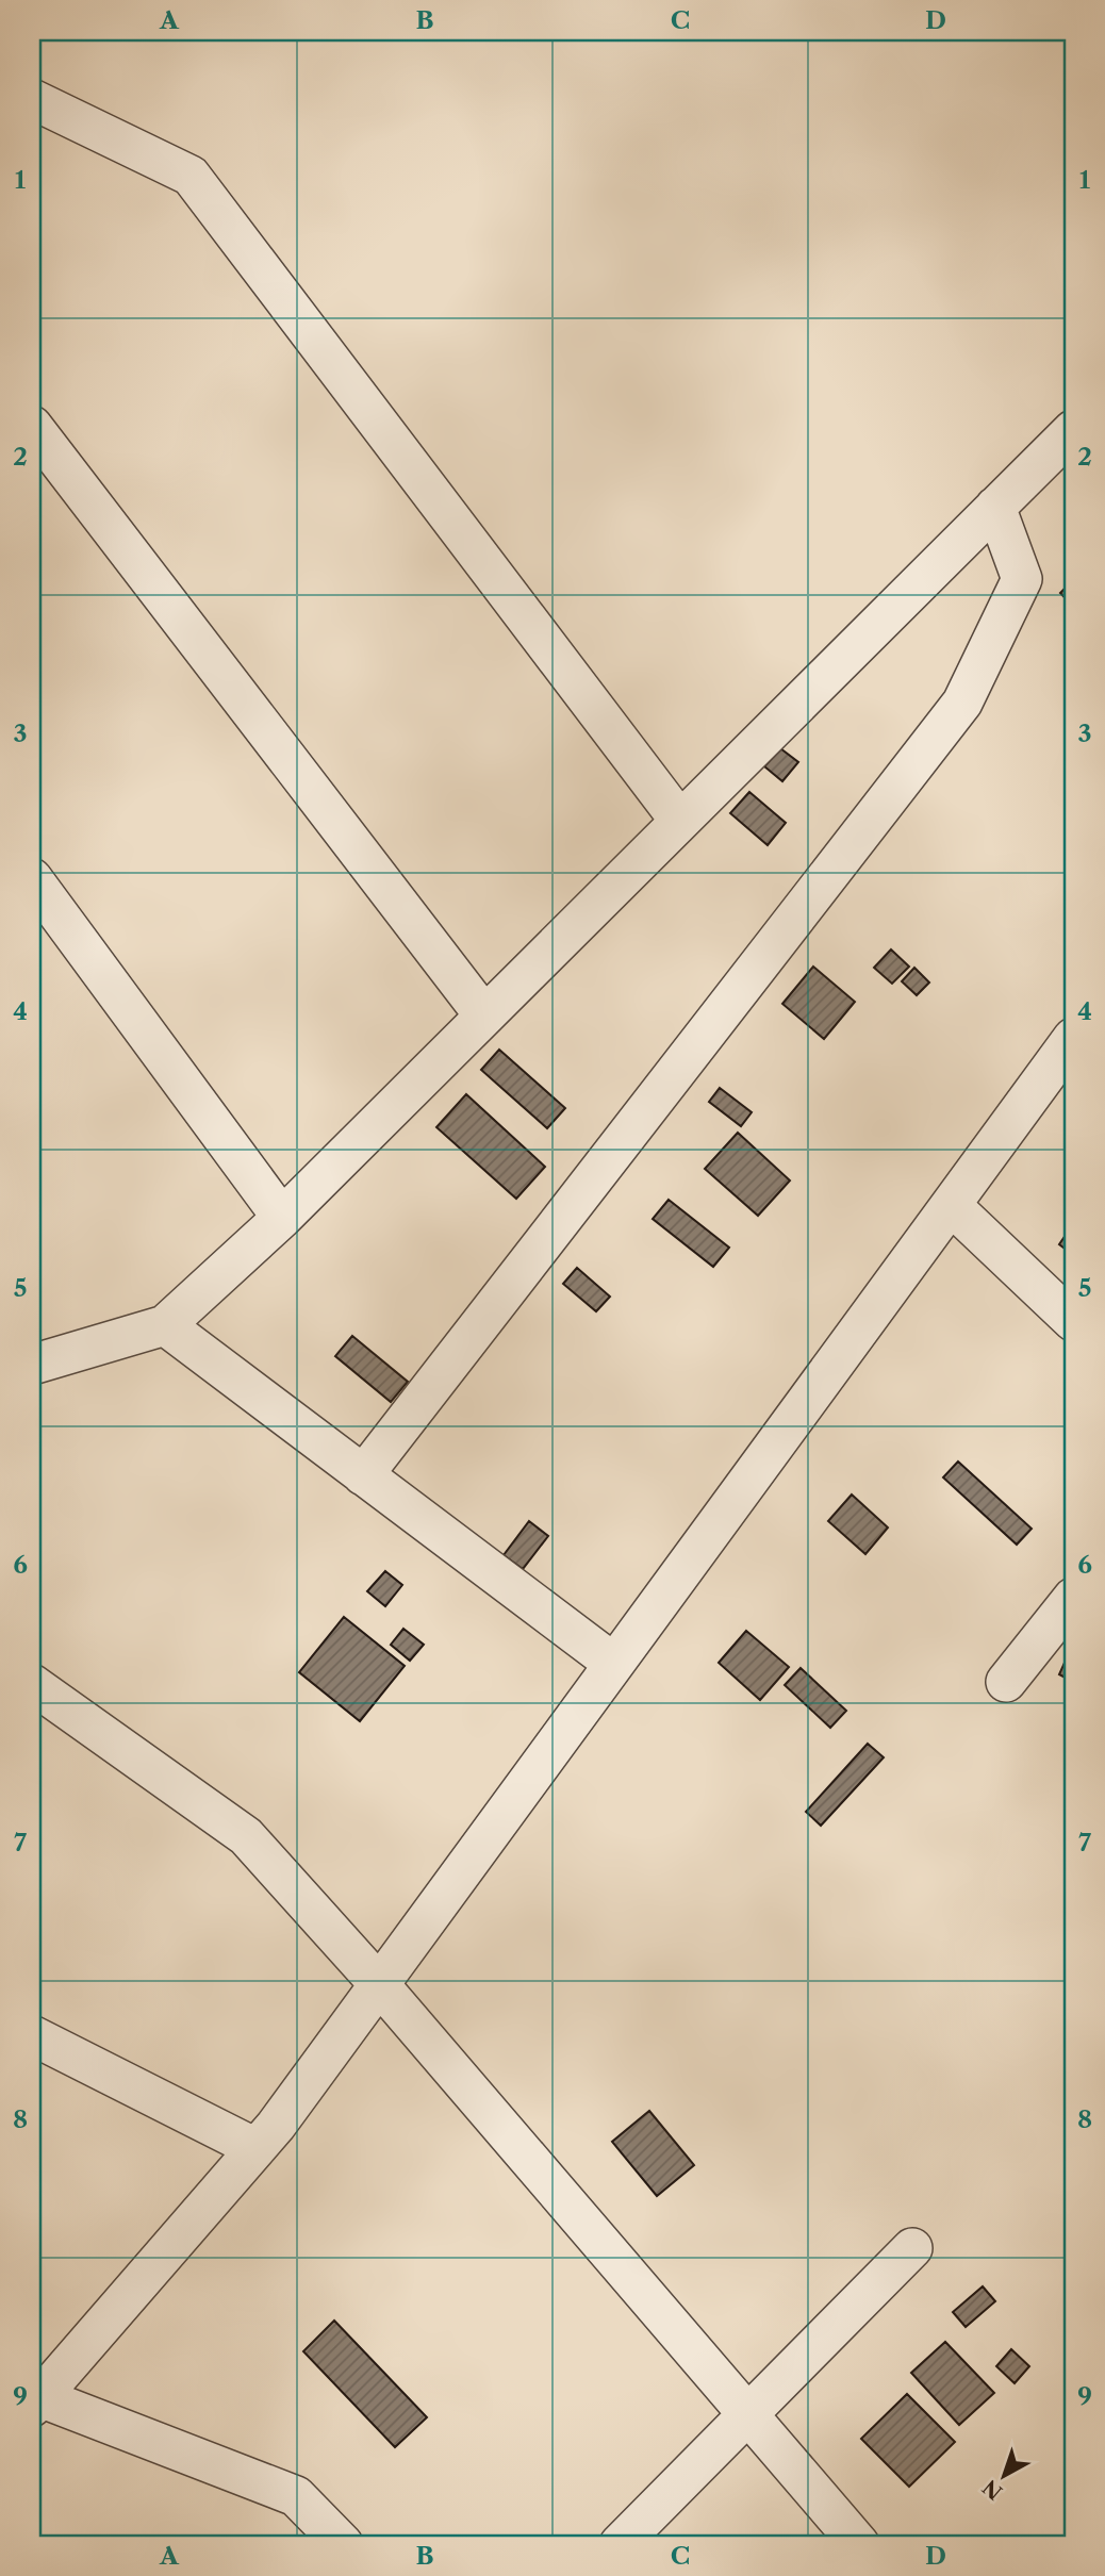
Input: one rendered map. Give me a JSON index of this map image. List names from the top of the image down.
{
  "north": "bottom left",
  "grid": {
    "columns": [
      "A",
      "B",
      "C",
      "D"
    ],
    "rows": [
      "1",
      "2",
      "3",
      "4",
      "5",
      "6",
      "7",
      "8",
      "9"
    ]
  }
}
